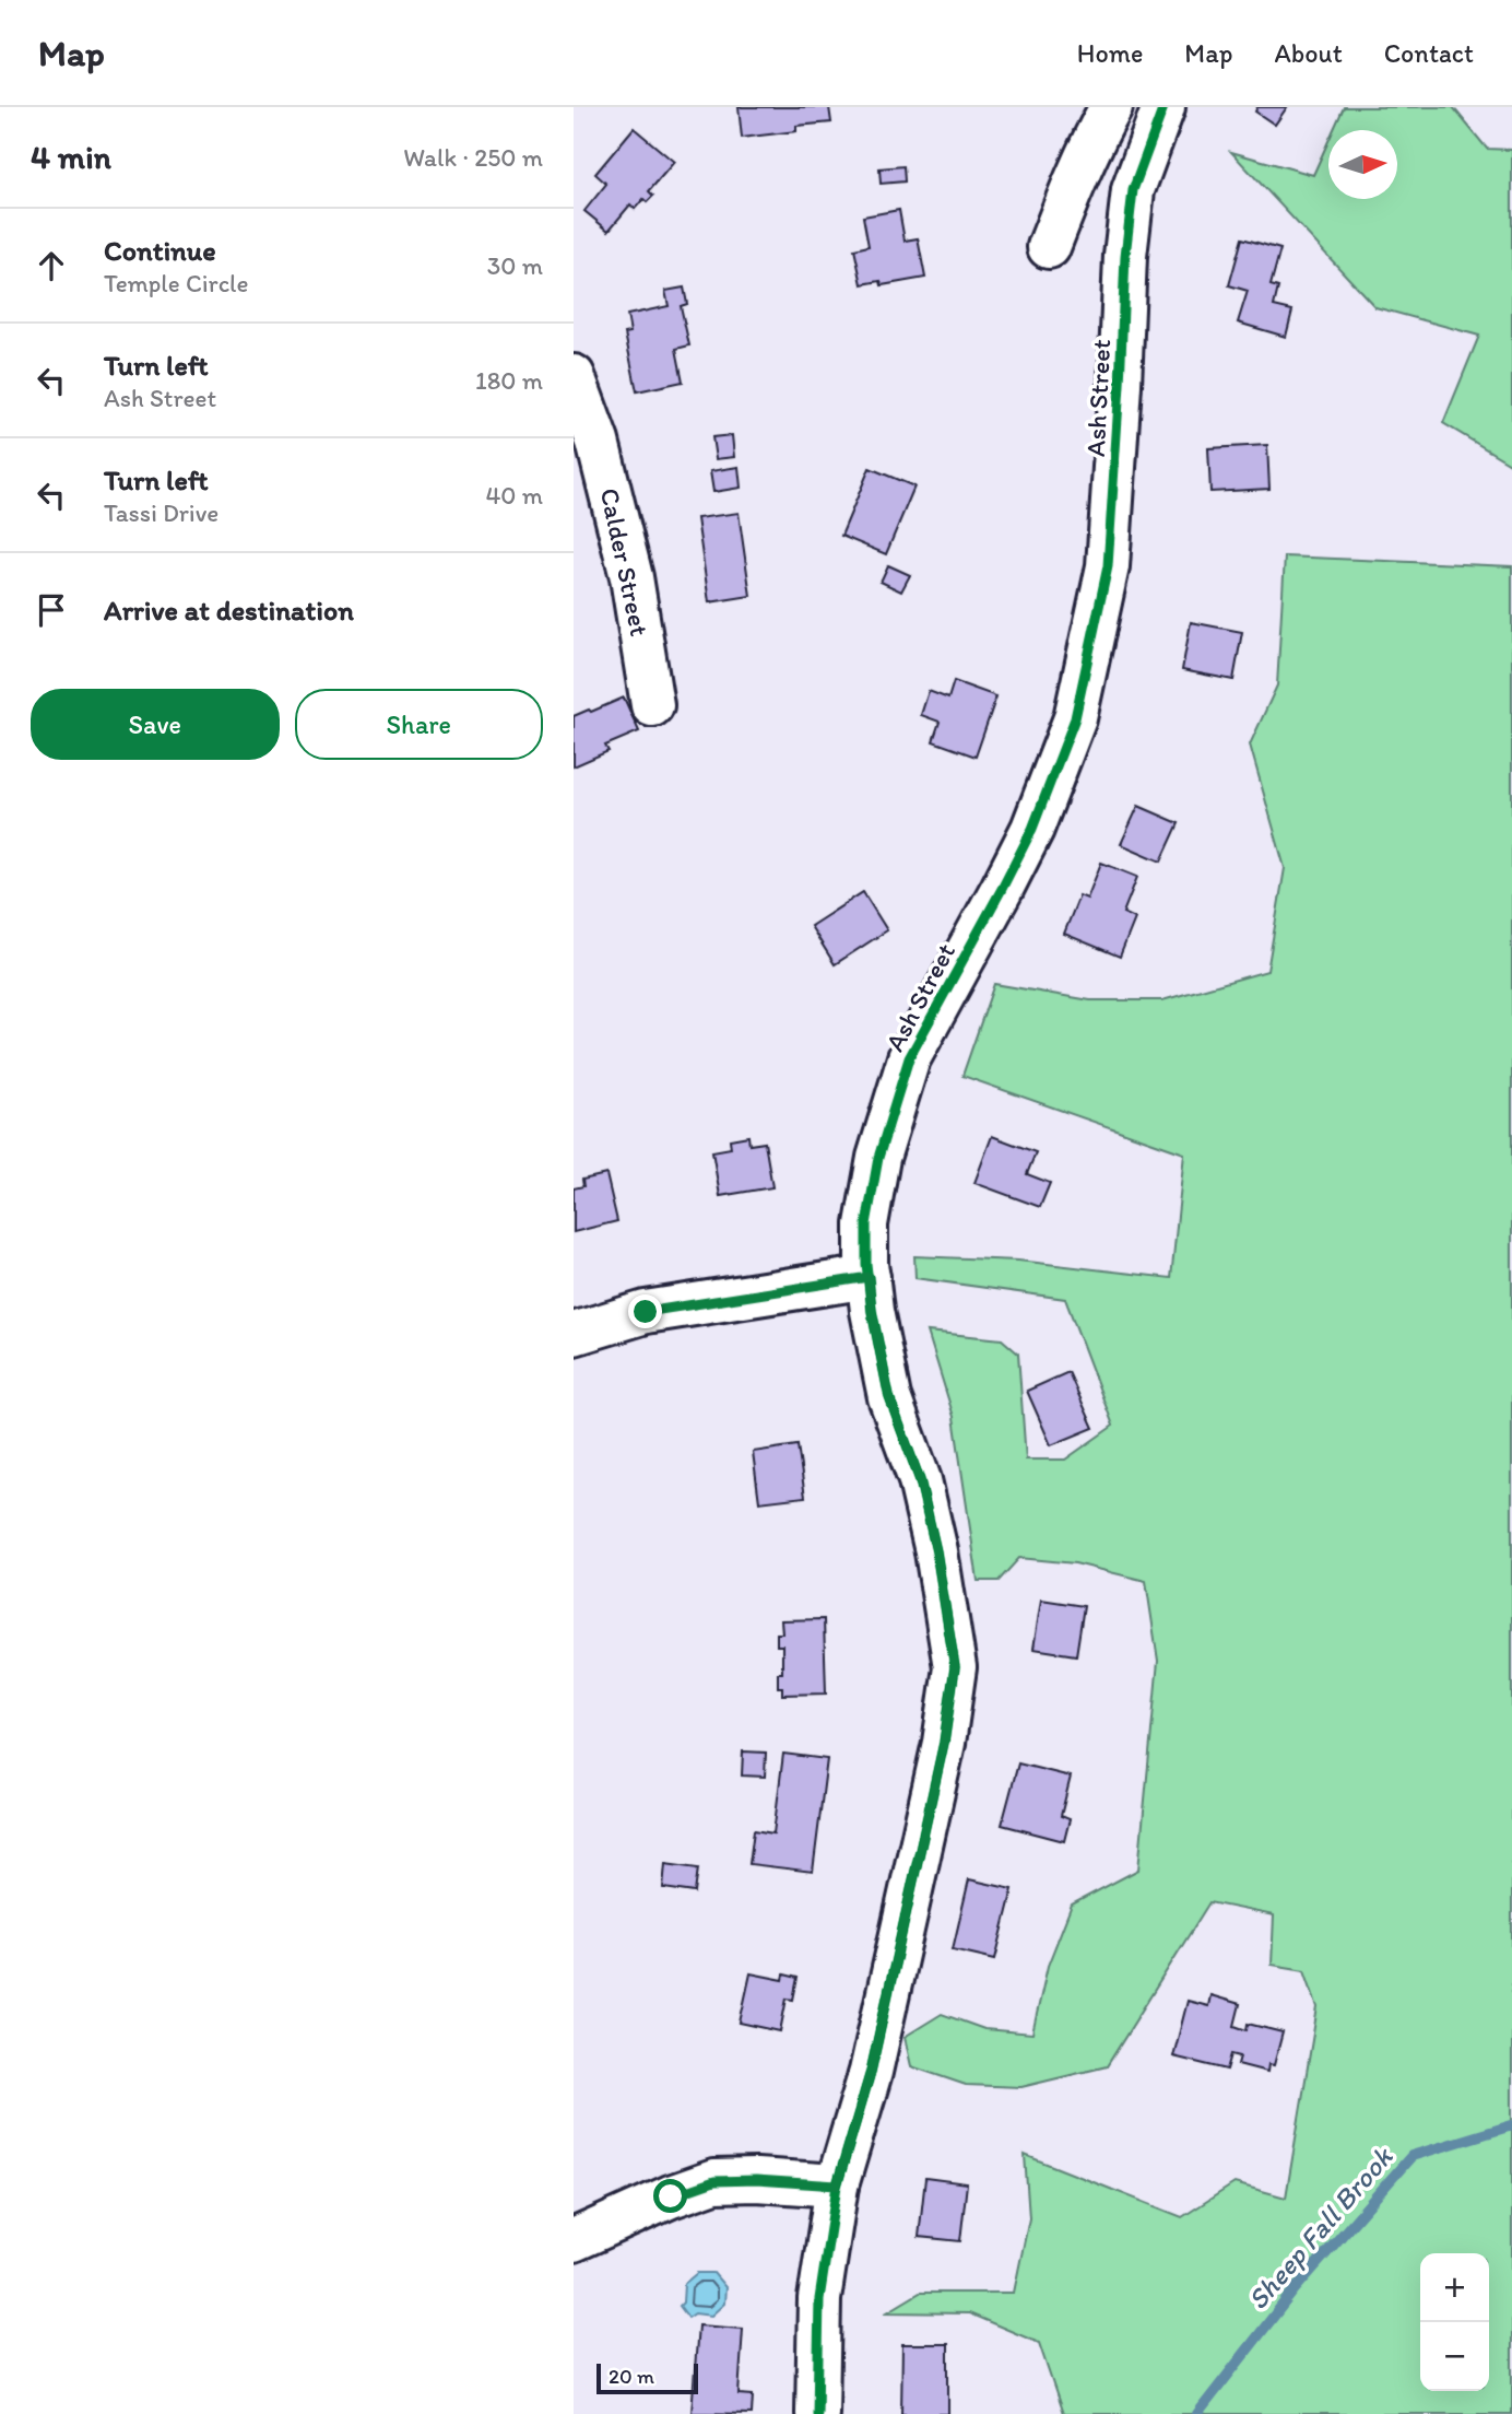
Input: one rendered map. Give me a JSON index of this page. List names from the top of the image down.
{
  "streets": {
    "street": ["Ash Street", "Calder Street"]
  },
  "water": ["Sheep Fall Brook"],
  "scale_bar": "20 m",
  "north": "right",
  "page": {
    "header": "Map",
    "nav": [
      "Home",
      "Map",
      "About",
      "Contact"
    ],
    "heading": ["4 min", "Walk · 250 m"],
    "list": [
      ["Continue", "Temple Circle", "30 m"],
      ["Turn left", "Ash Street", "180 m"],
      ["Turn left", "Tassi Drive", "40 m"],
      "Arrive at destination"
    ],
    "buttons": ["Save", "Share"],
    "map_buttons": ["+", "−"],
    "scale": "20 m"
  }
}
